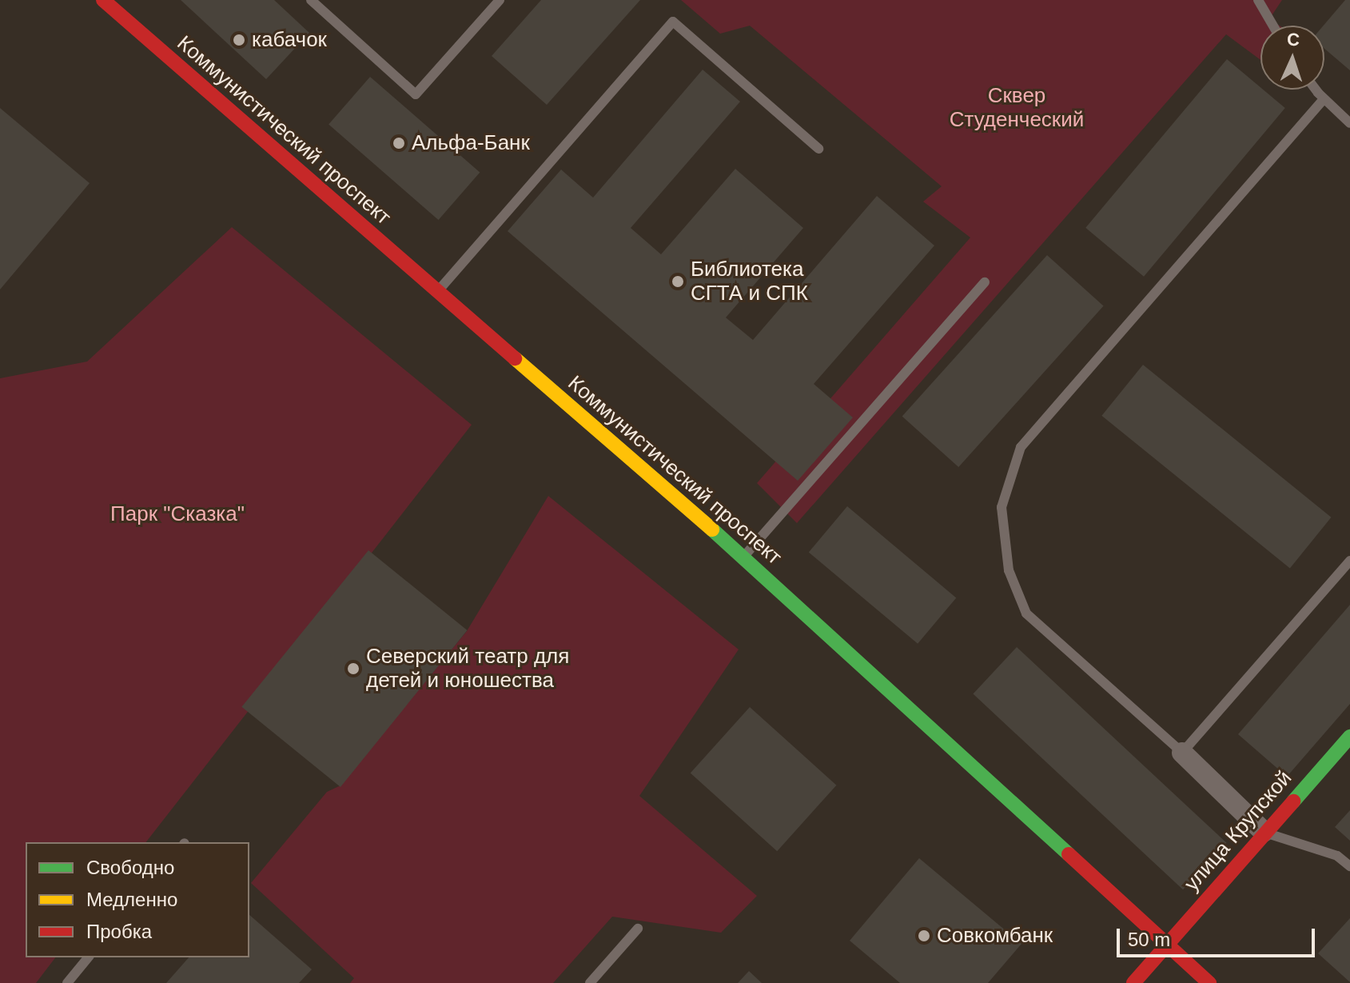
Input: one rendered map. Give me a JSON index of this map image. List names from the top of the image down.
{
  "streets": {
    "main road": ["Коммунистический проспект", "улица Крупской"]
  },
  "crossings": [
    ["Коммунистический проспект", "улица Крупской"]
  ],
  "parks": ["Сквер Студенческий", "Парк \"Сказка\""],
  "places": [
    "кабачок",
    "Альфа-Банк",
    "Библиотека СГТА и СПК",
    "Северский театр для детей и юношества",
    "Совкомбанк"
  ],
  "legend": ["Свободно", "Медленно", "Пробка"],
  "scale_bar": "50 m",
  "north": "top"
}
